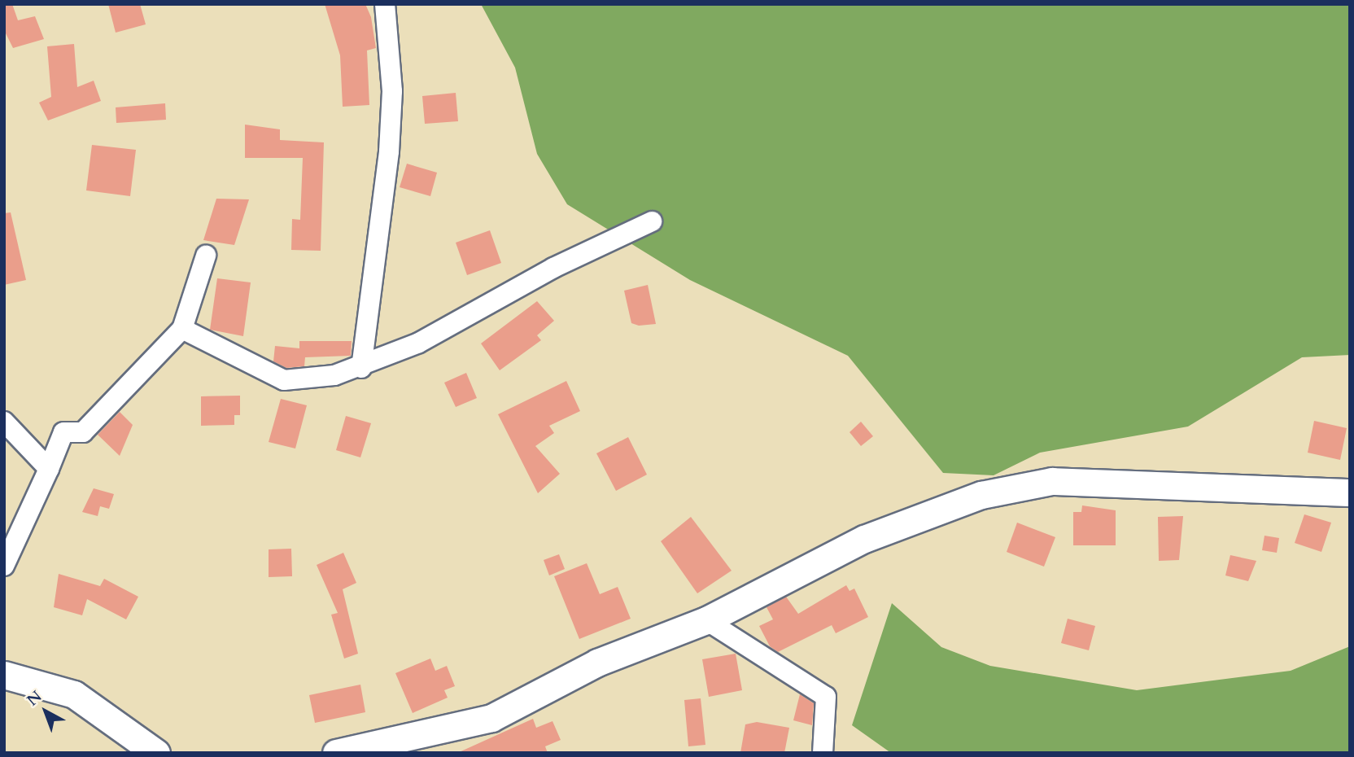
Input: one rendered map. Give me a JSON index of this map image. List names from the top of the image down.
{
  "north": "top left"
}
